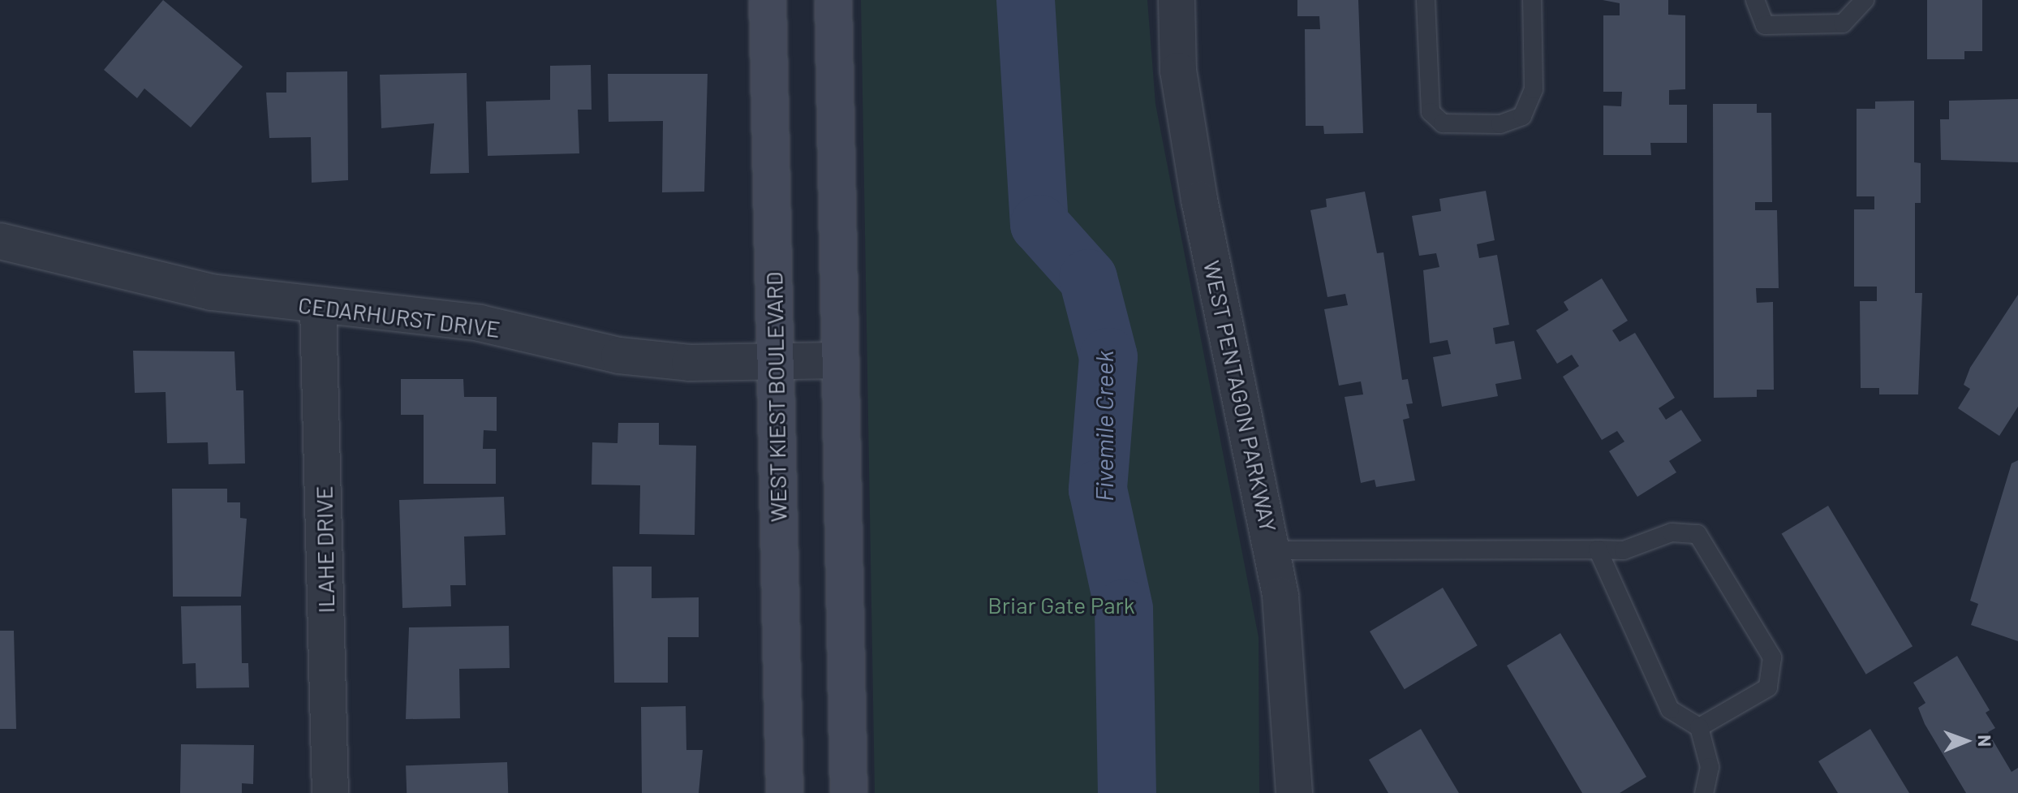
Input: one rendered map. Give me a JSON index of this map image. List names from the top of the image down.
{
  "streets": {
    "main road": ["WEST KIEST BOULEVARD"],
    "street": ["CEDARHURST DRIVE", "WEST PENTAGON PARKWAY", "ILAHE DRIVE"]
  },
  "crossings": [
    ["CEDARHURST DRIVE", "WEST KIEST BOULEVARD"],
    ["CEDARHURST DRIVE", "ILAHE DRIVE"]
  ],
  "water": ["Fivemile Creek"],
  "parks": ["Briar Gate Park"],
  "north": "right"
}
